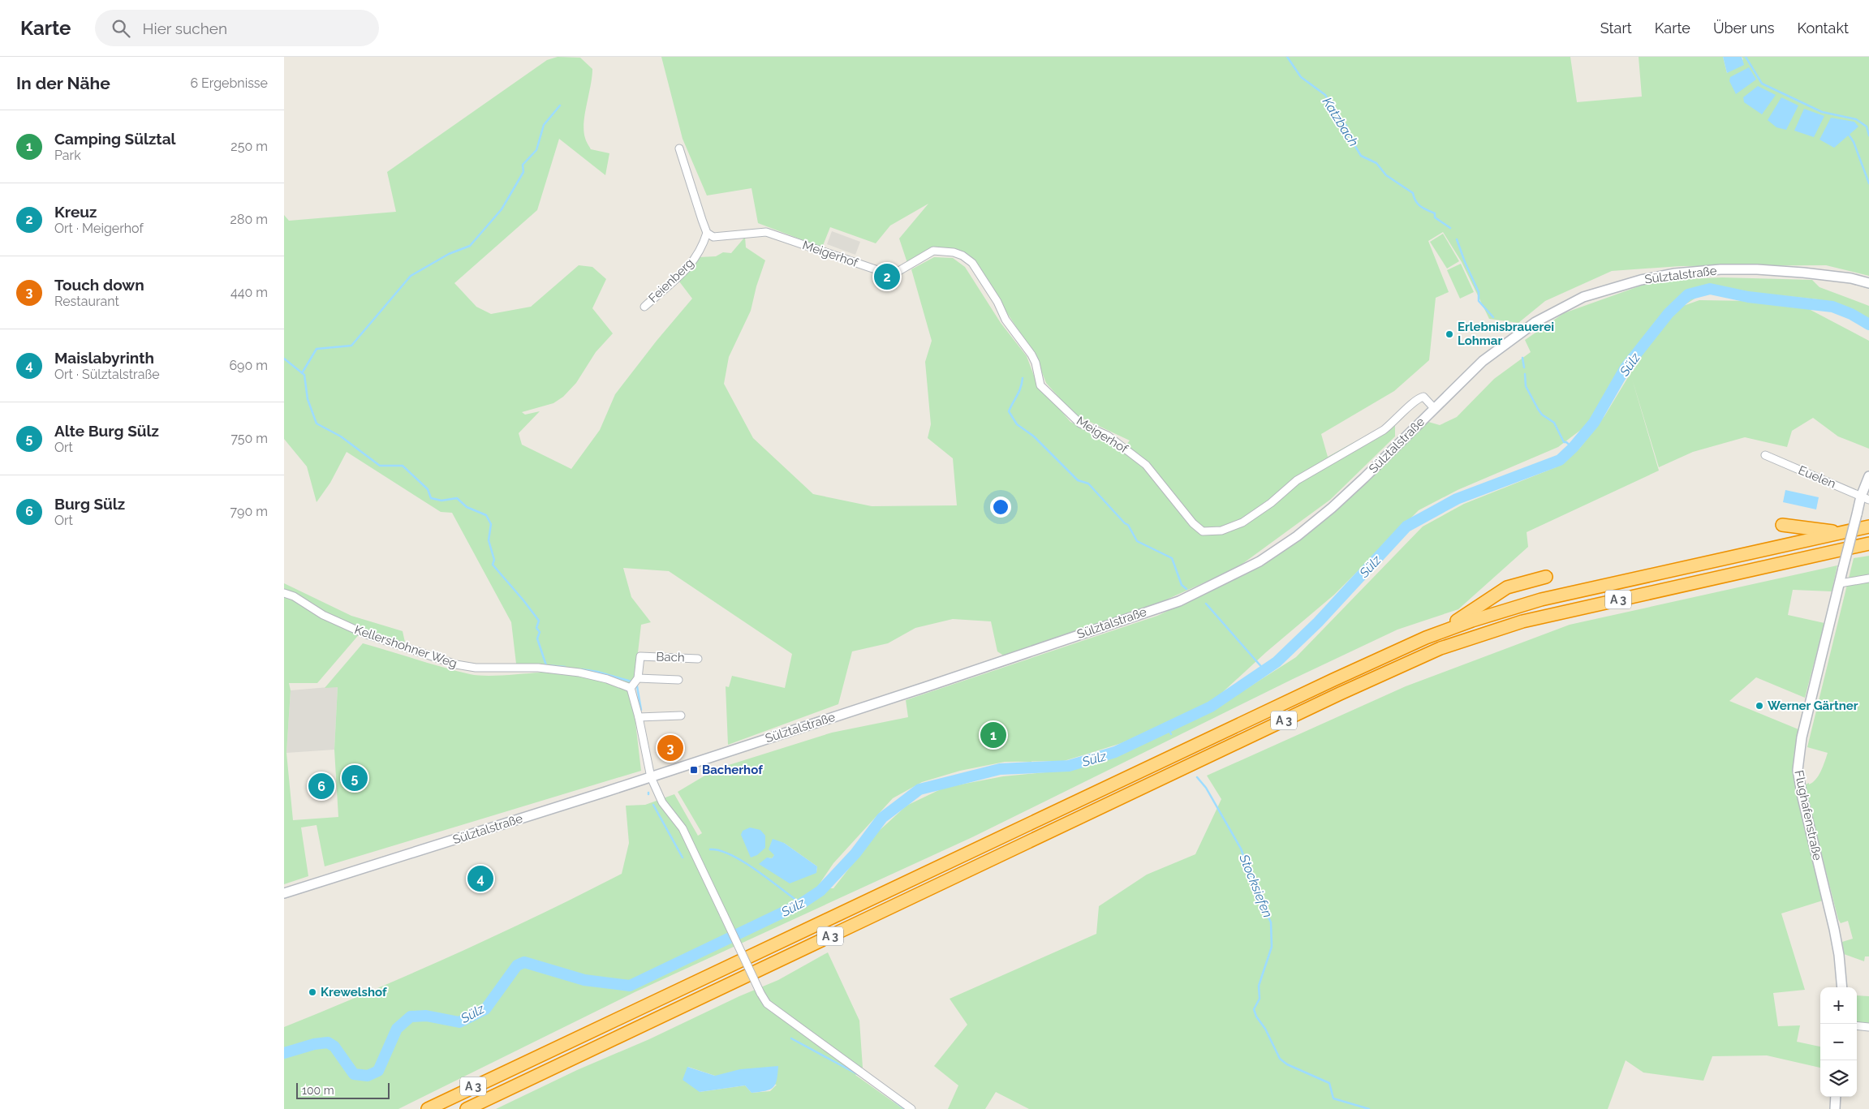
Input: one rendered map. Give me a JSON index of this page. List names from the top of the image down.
{
  "streets": {
    "highway": ["A 3"],
    "main road": ["Sülztalstraße", "Flughafenstraße"],
    "street": [
      "Meigerhof",
      "Feienberg",
      "Euelen",
      "Kellershohner Weg",
      "Bach"
    ]
  },
  "crossings": [
    ["Meigerhof", "Sülztalstraße"],
    ["Meigerhof", "Feienberg"],
    ["Euelen", "Flughafenstraße"]
  ],
  "water": ["Katzbach", "Sülz", "Stocksiefen"],
  "places": {
    "other": ["Erlebnisbrauerei Lohmar", "Werner Gärtner", "Krewelshof"],
    "transit": ["Bacherhof"]
  },
  "scale_bar": "100 m",
  "page": {
    "header": "Karte",
    "search": "Hier suchen",
    "nav": [
      "Start",
      "Karte",
      "Über uns",
      "Kontakt"
    ],
    "heading": ["In der Nähe", "6 Ergebnisse"],
    "list": [
      {
        "mark": "1",
        "name": "Camping Sülztal",
        "note": "Park",
        "value": "250 m"
      },
      {
        "mark": "2",
        "name": "Kreuz",
        "note": "Ort · Meigerhof",
        "value": "280 m"
      },
      {
        "mark": "3",
        "name": "Touch down",
        "note": "Restaurant",
        "value": "440 m"
      },
      {
        "mark": "4",
        "name": "Maislabyrinth",
        "note": "Ort · Sülztalstraße",
        "value": "690 m"
      },
      {
        "mark": "5",
        "name": "Alte Burg Sülz",
        "note": "Ort",
        "value": "750 m"
      },
      {
        "mark": "6",
        "name": "Burg Sülz",
        "note": "Ort",
        "value": "790 m"
      }
    ],
    "pins": [
      "2",
      "1",
      "3",
      "5",
      "6",
      "4"
    ],
    "map_buttons": ["+", "−"],
    "scale": "100 m"
  }
}
